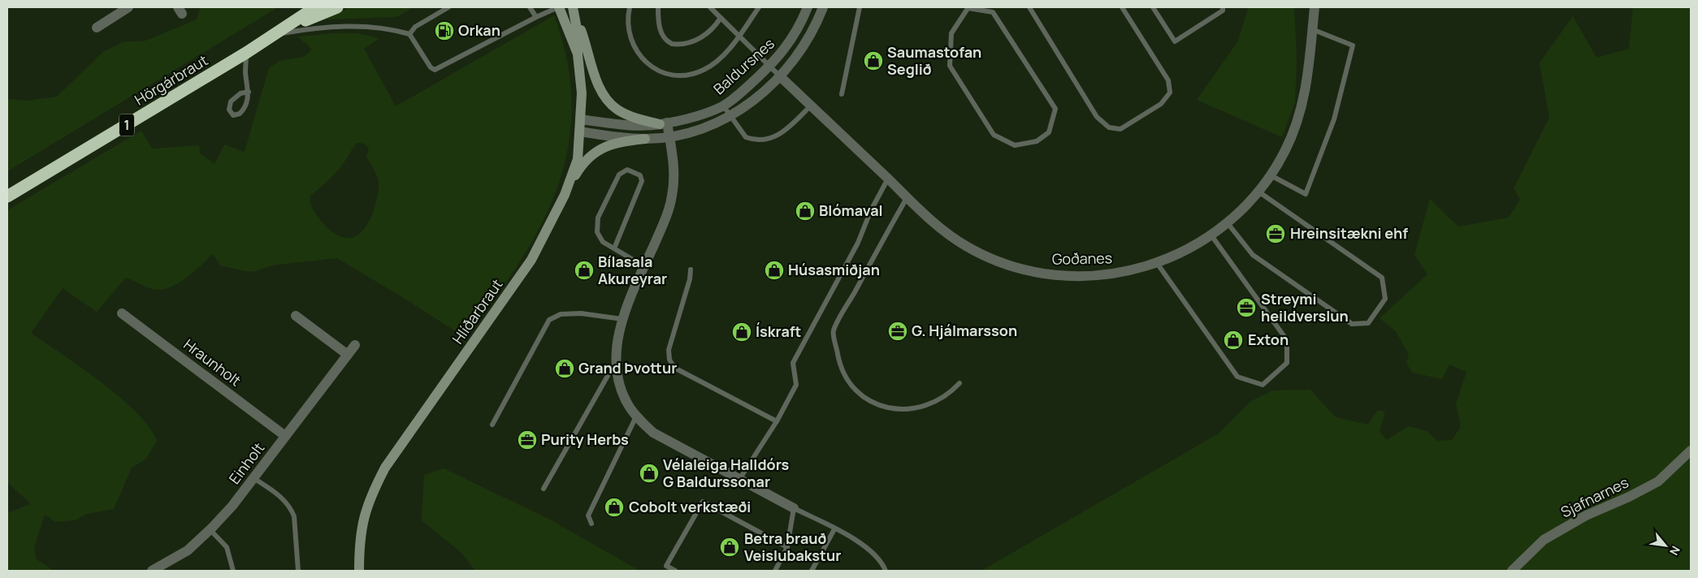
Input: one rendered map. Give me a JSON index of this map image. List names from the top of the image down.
{
  "streets": {
    "highway": ["Hörgárbraut", "1"],
    "street": [
      "Baldursnes",
      "Goðanes",
      "Hlíðarbraut",
      "Hraunholt",
      "Einholt",
      "Sjafnarnes"
    ]
  },
  "crossings": [
    ["Baldursnes", "Goðanes"],
    ["Baldursnes", "Hlíðarbraut"],
    ["Hraunholt", "Einholt"]
  ],
  "places": {
    "fuel station": ["Orkan"],
    "shop": [
      "Saumastofan Seglið",
      "Blómaval",
      "Bílasala Akureyrar",
      "Húsasmiðjan",
      "Ískraft",
      "Exton",
      "Grand Þvottur",
      "Vélaleiga Halldórs G Baldurssonar",
      "Cobolt verkstæði",
      "Betra brauð Veislubakstur"
    ],
    "office": [
      "Hreinsitækni ehf",
      "Streymi heildverslun",
      "G. Hjálmarsson",
      "Purity Herbs"
    ]
  },
  "north": "bottom right"
}
